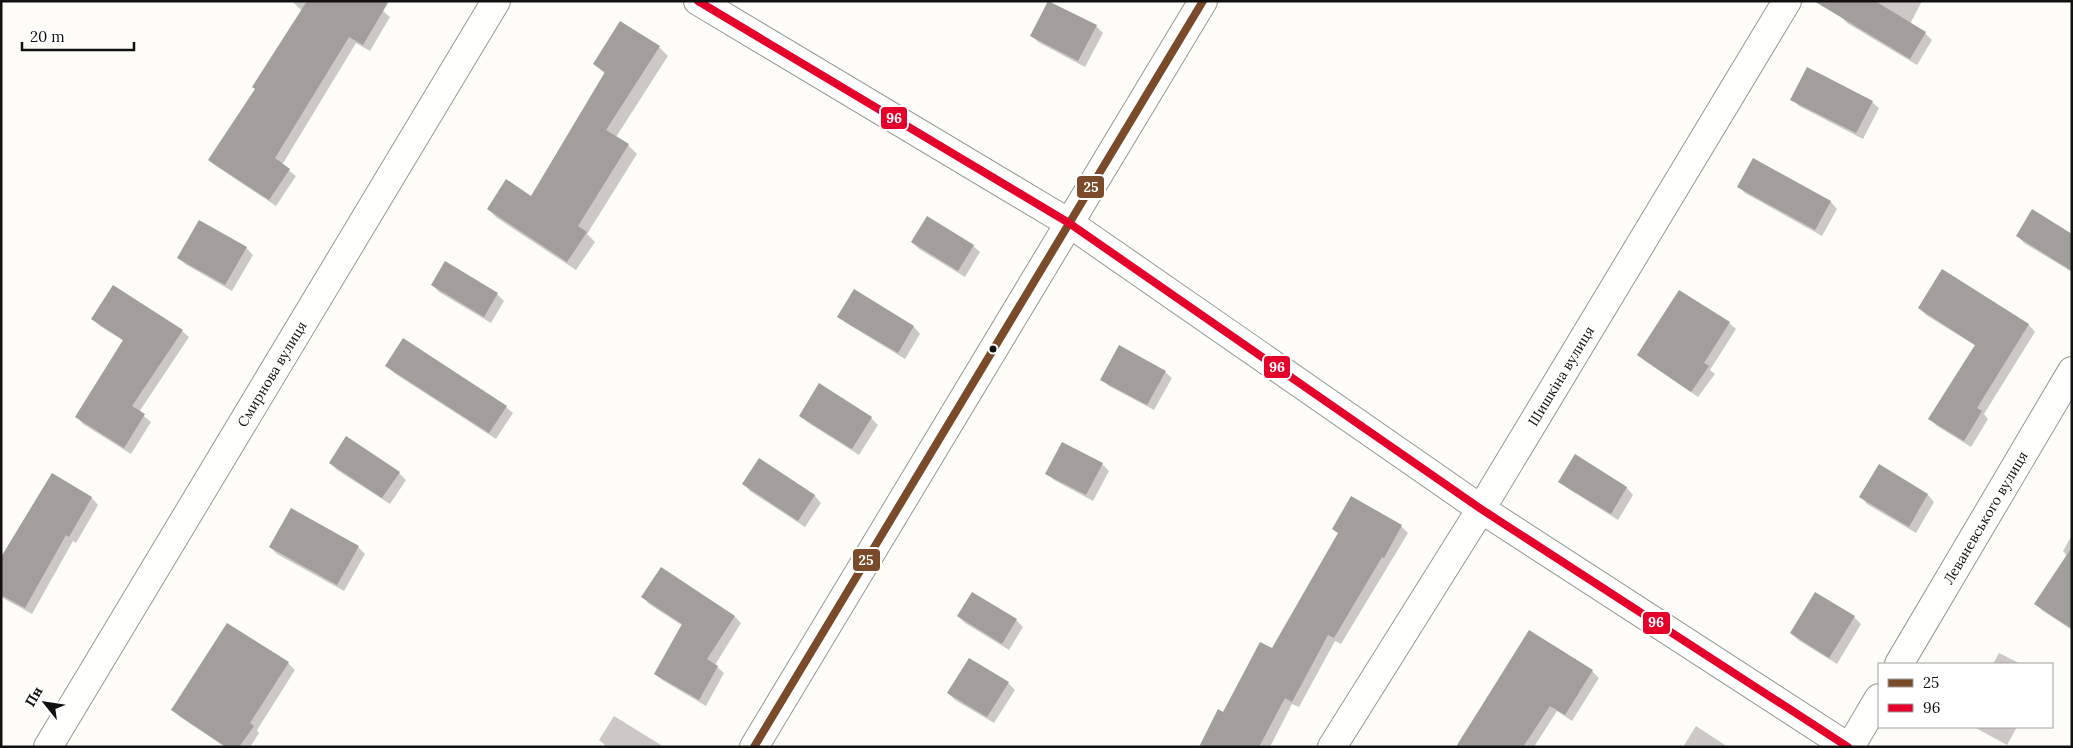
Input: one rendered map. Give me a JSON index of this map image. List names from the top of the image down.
{
  "streets": {
    "street": ["Смирнова вулиця", "Шишкіна вулиця", "Леваневського вулиця"]
  },
  "lines": ["transit line 25", "transit line 96"],
  "legend": ["25", "96"],
  "scale_bar": "20 m",
  "north": "top left"
}
